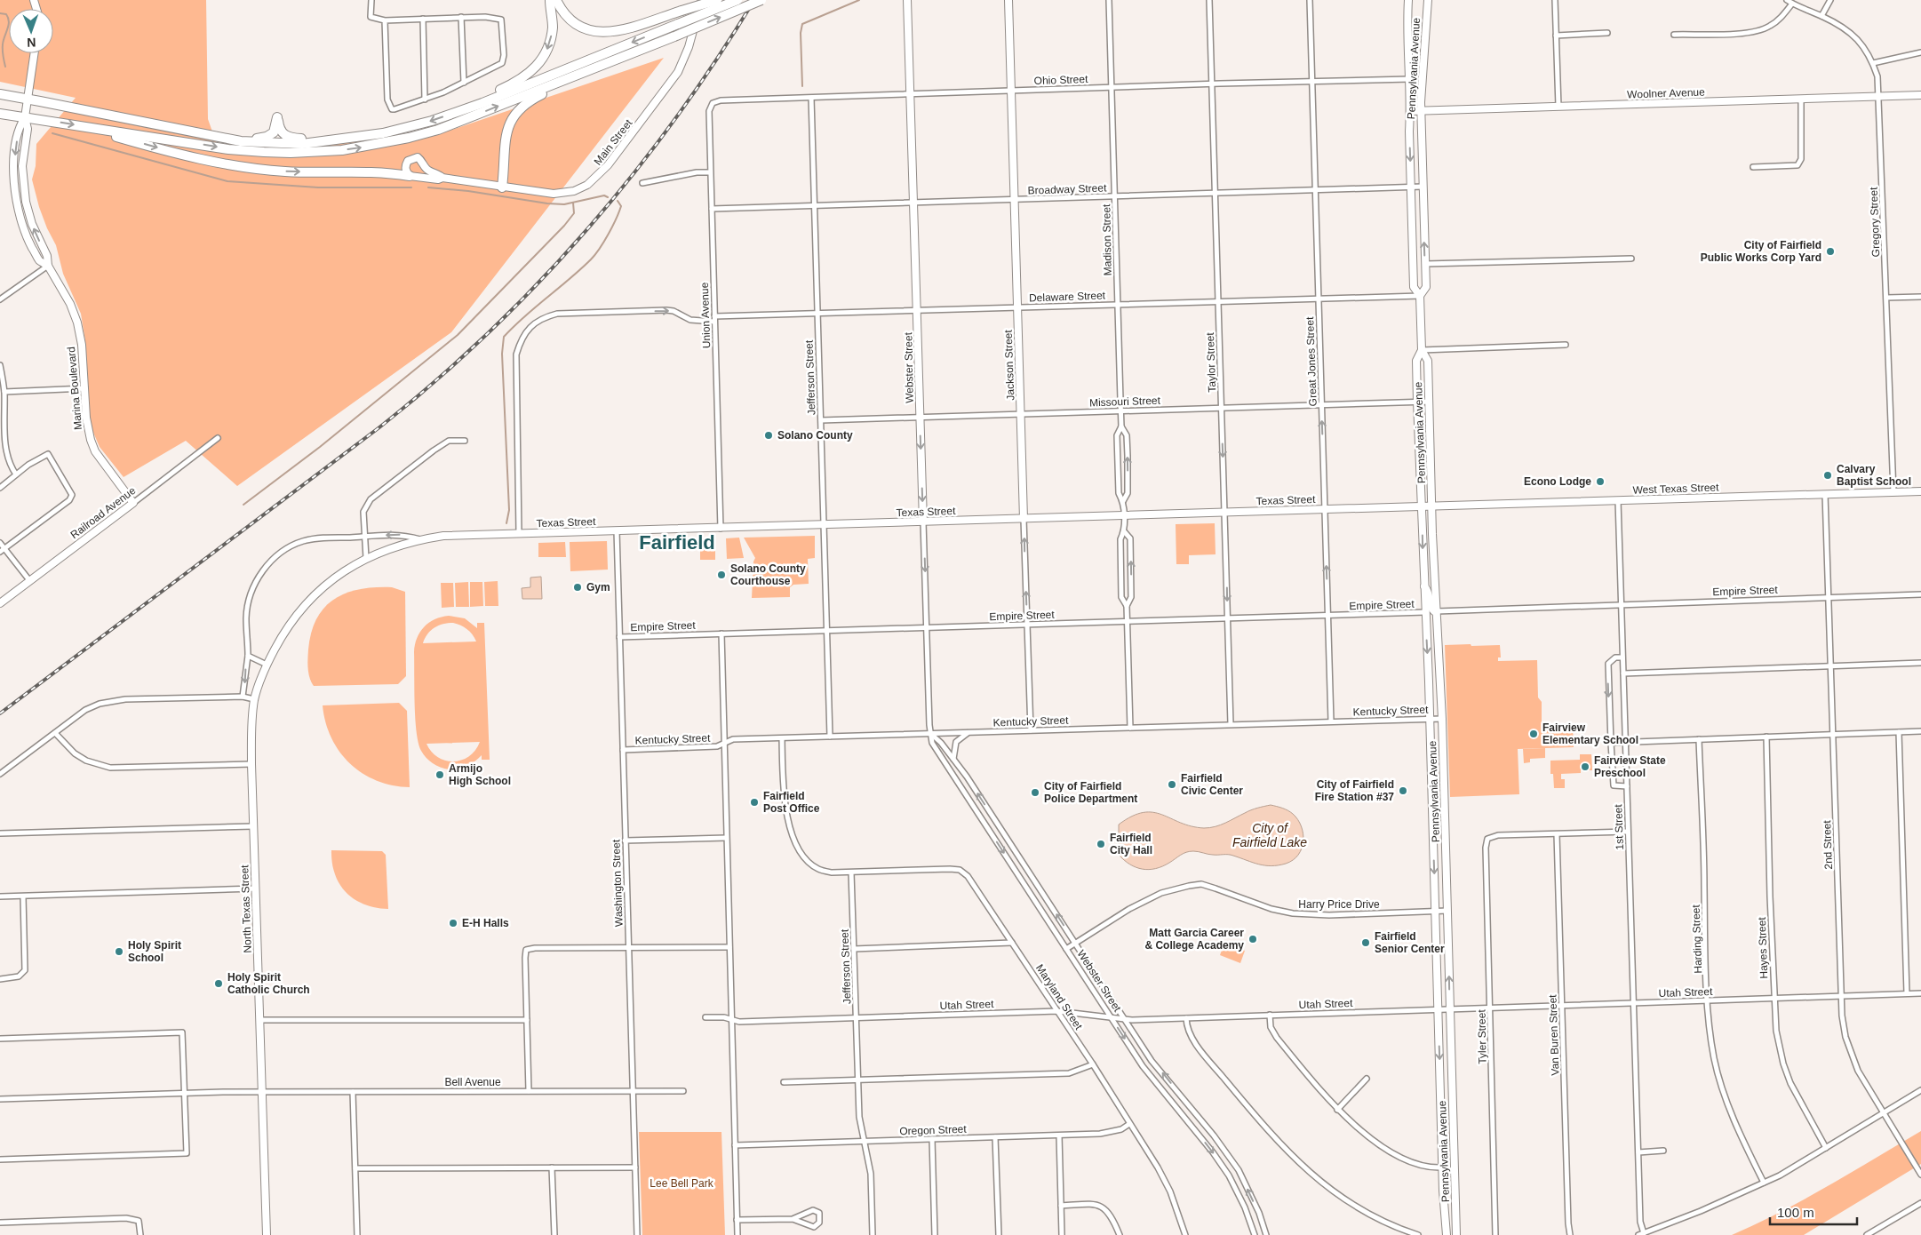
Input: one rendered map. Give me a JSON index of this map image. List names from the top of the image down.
{
  "streets": {
    "main road": [
      "Pennsylvania Avenue",
      "Woolner Avenue",
      "Main Street",
      "Jackson Street",
      "Webster Street",
      "Marina Boulevard",
      "West Texas Street",
      "Texas Street",
      "Railroad Avenue",
      "North Texas Street"
    ],
    "street": [
      "Ohio Street",
      "Broadway Street",
      "Gregory Street",
      "Madison Street",
      "Delaware Street",
      "Union Avenue",
      "Great Jones Street",
      "Taylor Street",
      "Jefferson Street",
      "Missouri Street",
      "Empire Street",
      "Kentucky Street",
      "1st Street",
      "2nd Street",
      "Washington Street",
      "Harry Price Drive",
      "Harding Street",
      "Hayes Street",
      "Utah Street",
      "Maryland Street",
      "Van Buren Street",
      "Tyler Street",
      "Bell Avenue",
      "Oregon Street"
    ]
  },
  "crossings": [
    ["Pennsylvania Avenue", "Ohio Street"],
    ["Pennsylvania Avenue", "Woolner Avenue"],
    ["Pennsylvania Avenue", "Broadway Street"],
    ["Pennsylvania Avenue", "Delaware Street"],
    ["Pennsylvania Avenue", "Missouri Street"],
    ["Pennsylvania Avenue", "West Texas Street"],
    ["Pennsylvania Avenue", "Texas Street"],
    ["Pennsylvania Avenue", "Empire Street"],
    ["Pennsylvania Avenue", "Kentucky Street"],
    ["Pennsylvania Avenue", "Harry Price Drive"],
    ["Pennsylvania Avenue", "Utah Street"],
    ["Ohio Street", "Madison Street"],
    ["Ohio Street", "Union Avenue"],
    ["Ohio Street", "Great Jones Street"],
    ["Ohio Street", "Taylor Street"],
    ["Ohio Street", "Jackson Street"],
    ["Ohio Street", "Webster Street"],
    ["Ohio Street", "Jefferson Street"],
    ["Woolner Avenue", "Gregory Street"],
    ["Broadway Street", "Madison Street"],
    ["Broadway Street", "Union Avenue"],
    ["Broadway Street", "Great Jones Street"],
    ["Broadway Street", "Taylor Street"],
    ["Broadway Street", "Jackson Street"],
    ["Broadway Street", "Webster Street"],
    ["Broadway Street", "Jefferson Street"],
    ["Gregory Street", "West Texas Street"],
    ["Madison Street", "Delaware Street"],
    ["Madison Street", "Missouri Street"],
    ["Madison Street", "Texas Street"],
    ["Madison Street", "Empire Street"],
    ["Madison Street", "Kentucky Street"],
    ["Delaware Street", "Union Avenue"],
    ["Delaware Street", "Great Jones Street"],
    ["Delaware Street", "Taylor Street"],
    ["Delaware Street", "Jackson Street"],
    ["Delaware Street", "Webster Street"],
    ["Delaware Street", "Jefferson Street"],
    ["Delaware Street", "Texas Street"],
    ["Union Avenue", "Texas Street"],
    ["Great Jones Street", "Missouri Street"],
    ["Great Jones Street", "Texas Street"],
    ["Great Jones Street", "Empire Street"],
    ["Great Jones Street", "Kentucky Street"],
    ["Taylor Street", "Missouri Street"],
    ["Taylor Street", "Texas Street"],
    ["Taylor Street", "Empire Street"],
    ["Taylor Street", "Kentucky Street"],
    ["Jackson Street", "Missouri Street"],
    ["Jackson Street", "Texas Street"],
    ["Jackson Street", "Empire Street"],
    ["Jackson Street", "Kentucky Street"],
    ["Webster Street", "Missouri Street"],
    ["Webster Street", "Texas Street"],
    ["Webster Street", "Empire Street"],
    ["Webster Street", "Kentucky Street"],
    ["Webster Street", "Harry Price Drive"],
    ["Webster Street", "Utah Street"],
    ["Jefferson Street", "Missouri Street"],
    ["Jefferson Street", "Texas Street"],
    ["Jefferson Street", "Empire Street"],
    ["Jefferson Street", "Kentucky Street"],
    ["Jefferson Street", "Utah Street"],
    ["Jefferson Street", "Maryland Street"],
    ["Jefferson Street", "Oregon Street"],
    ["Marina Boulevard", "Railroad Avenue"],
    ["West Texas Street", "Texas Street"],
    ["West Texas Street", "1st Street"],
    ["West Texas Street", "2nd Street"],
    ["Texas Street", "Washington Street"],
    ["Texas Street", "North Texas Street"],
    ["Empire Street", "1st Street"],
    ["Empire Street", "2nd Street"],
    ["Empire Street", "Washington Street"],
    ["Kentucky Street", "Washington Street"],
    ["1st Street", "Utah Street"],
    ["2nd Street", "Utah Street"],
    ["Washington Street", "Bell Avenue"],
    ["North Texas Street", "Bell Avenue"],
    ["Harding Street", "Utah Street"],
    ["Hayes Street", "Utah Street"],
    ["Utah Street", "Maryland Street"],
    ["Utah Street", "Van Buren Street"],
    ["Utah Street", "Tyler Street"],
    ["Maryland Street", "Oregon Street"],
    ["Van Buren Street", "Tyler Street"]
  ],
  "districts": ["Fairfield"],
  "water": ["City of Fairfield Lake"],
  "parks": ["Lee Bell Park"],
  "places": [
    "City of Fairfield Public Works Corp Yard",
    "Solano County",
    "Calvary Baptist School",
    "Econo Lodge",
    "Solano County Courthouse",
    "Gym",
    "Fairview Elementary School",
    "Fairview State Preschool",
    "Armijo High School",
    "Fairfield Civic Center",
    "City of Fairfield Fire Station #37",
    "City of Fairfield Police Department",
    "Fairfield Post Office",
    "Fairfield City Hall",
    "E-H Halls",
    "Matt Garcia Career & College Academy",
    "Fairfield Senior Center",
    "Holy Spirit School",
    "Holy Spirit Catholic Church"
  ],
  "scale_bar": "100 m",
  "north": "bottom"
}
